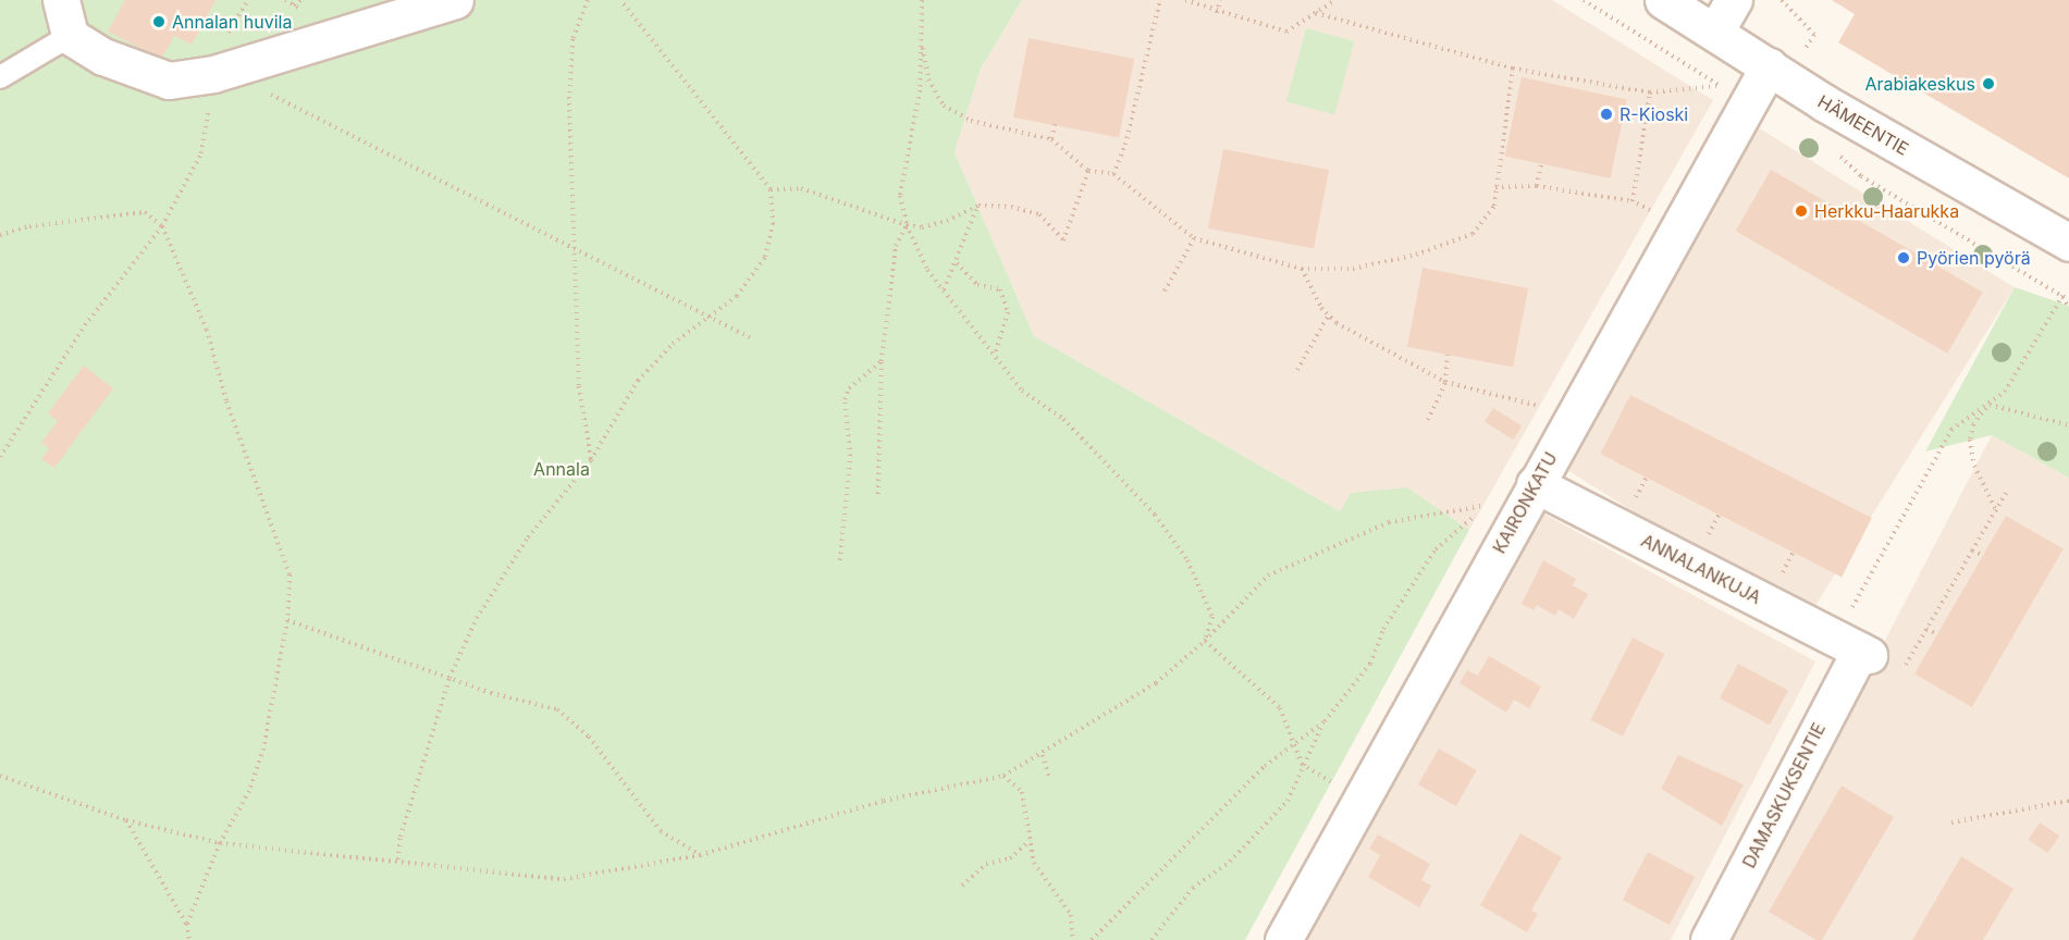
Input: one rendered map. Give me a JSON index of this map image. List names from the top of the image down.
{
  "streets": {
    "street": [
      "HÄMEENTIE",
      "KAIRONKATU",
      "ANNALANKUJA",
      "DAMASKUKSENTIE"
    ]
  },
  "crossings": [
    ["HÄMEENTIE", "KAIRONKATU"],
    ["KAIRONKATU", "ANNALANKUJA"],
    ["ANNALANKUJA", "DAMASKUKSENTIE"]
  ],
  "parks": ["Annala"],
  "places": [
    "Annalan huvila",
    "Arabiakeskus",
    "R-Kioski",
    "Herkku-Haarukka",
    "Pyörien pyörä"
  ]
}
